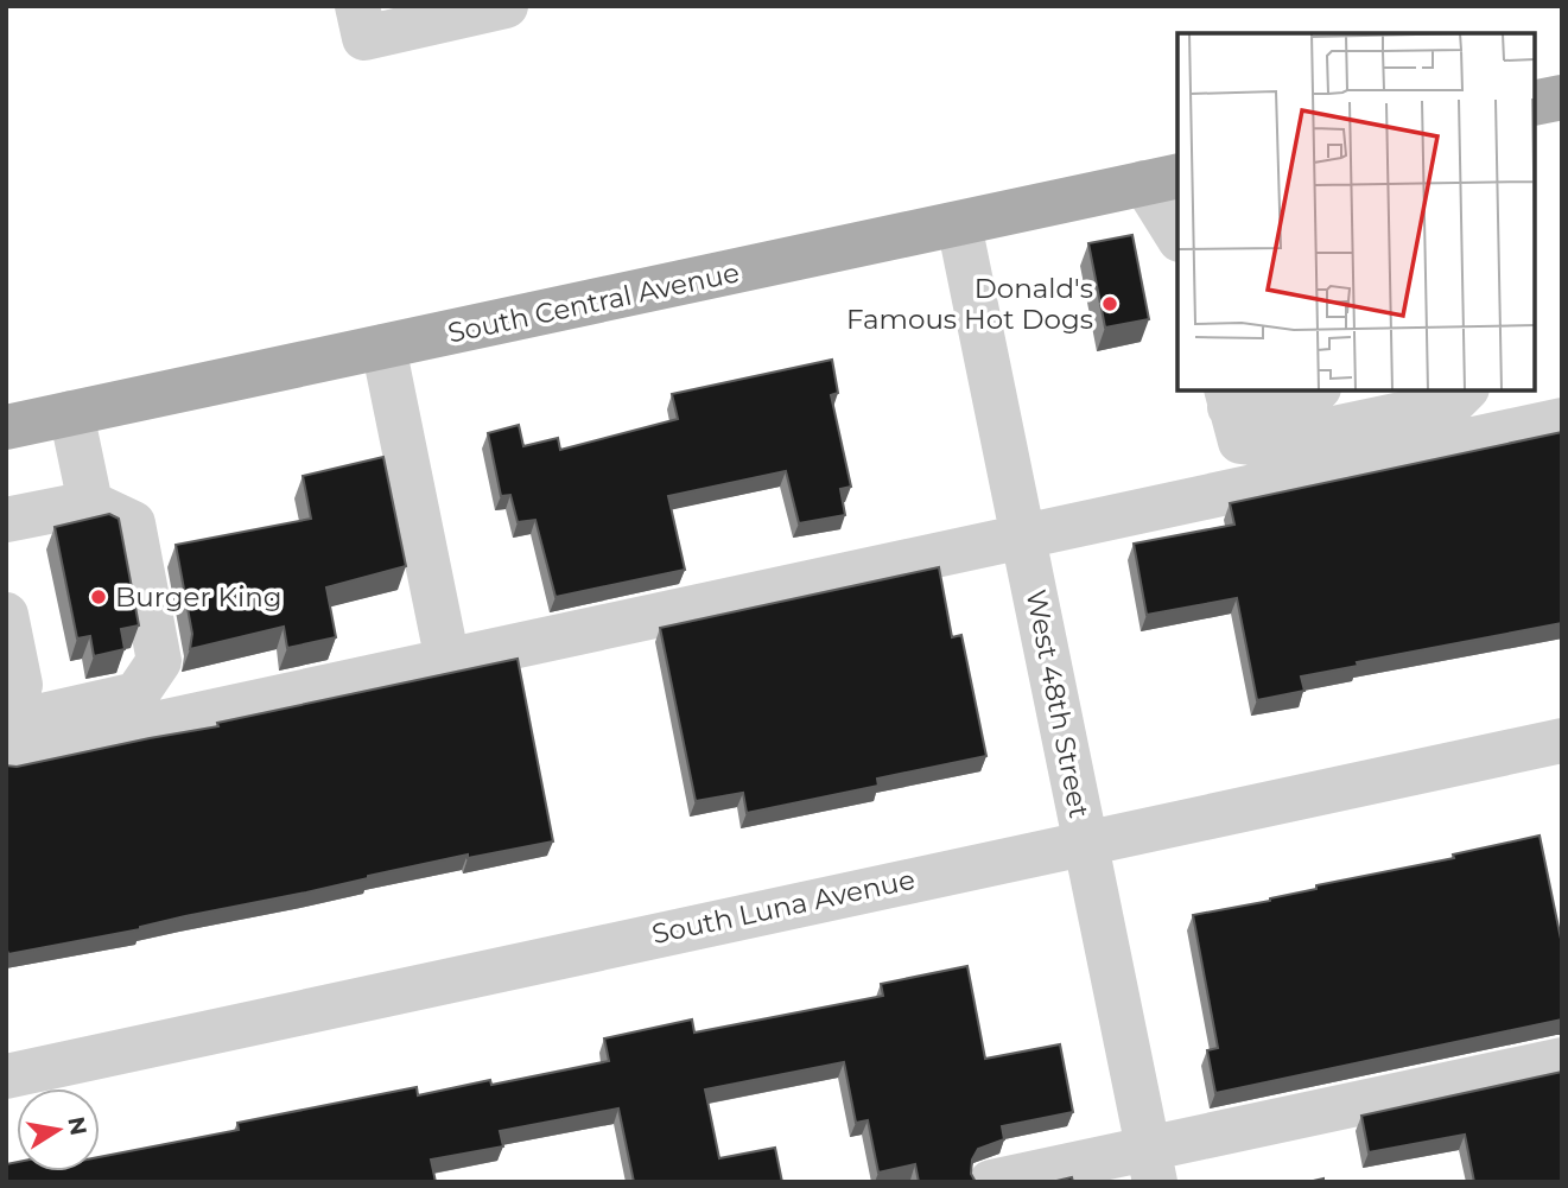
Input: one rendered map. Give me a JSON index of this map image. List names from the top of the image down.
{
  "streets": {
    "main road": ["South Central Avenue"],
    "street": ["West 48th Street", "South Luna Avenue"]
  },
  "crossings": [
    ["South Central Avenue", "West 48th Street"],
    ["West 48th Street", "South Luna Avenue"]
  ],
  "places": ["Donald's Famous Hot Dogs", "Burger King"],
  "north": "right"
}
